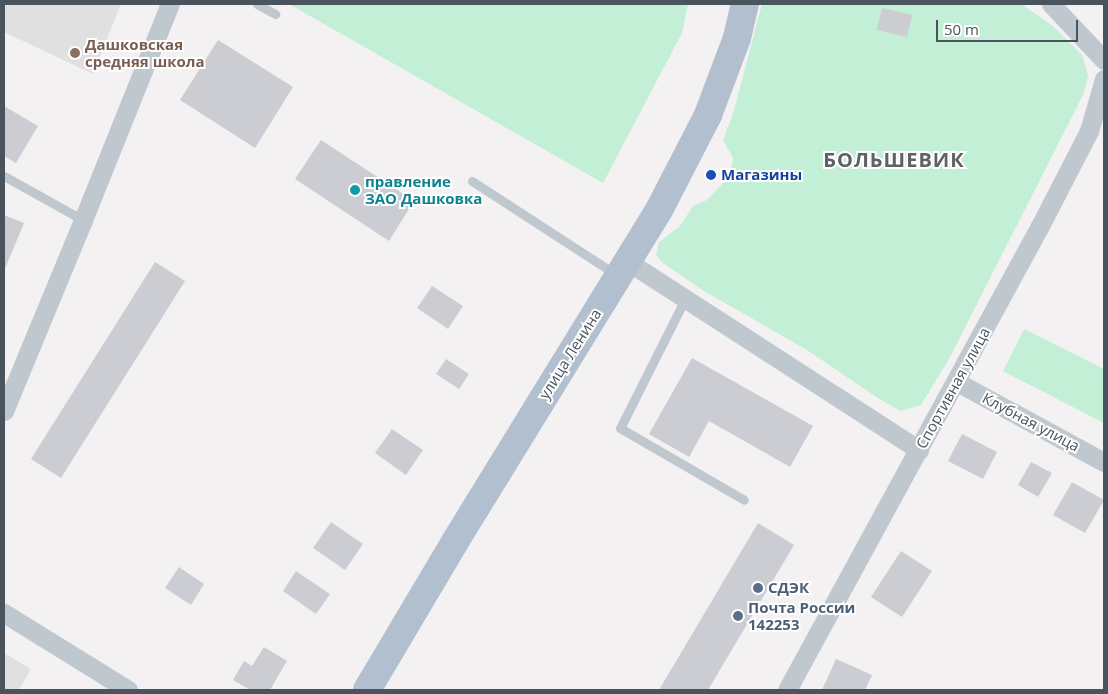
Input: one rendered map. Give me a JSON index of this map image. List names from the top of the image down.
{
  "streets": {
    "main road": ["улица Ленина"],
    "street": ["Спортивная улица", "Клубная улица"]
  },
  "crossings": [
    ["Спортивная улица", "Клубная улица"]
  ],
  "districts": ["БОЛЬШЕВИК"],
  "places": [
    "Дашковская средняя школа",
    "Магазины",
    "правление ЗАО Дашковка",
    "СДЭК",
    "Почта России 142253"
  ],
  "scale_bar": "50 m"
}
